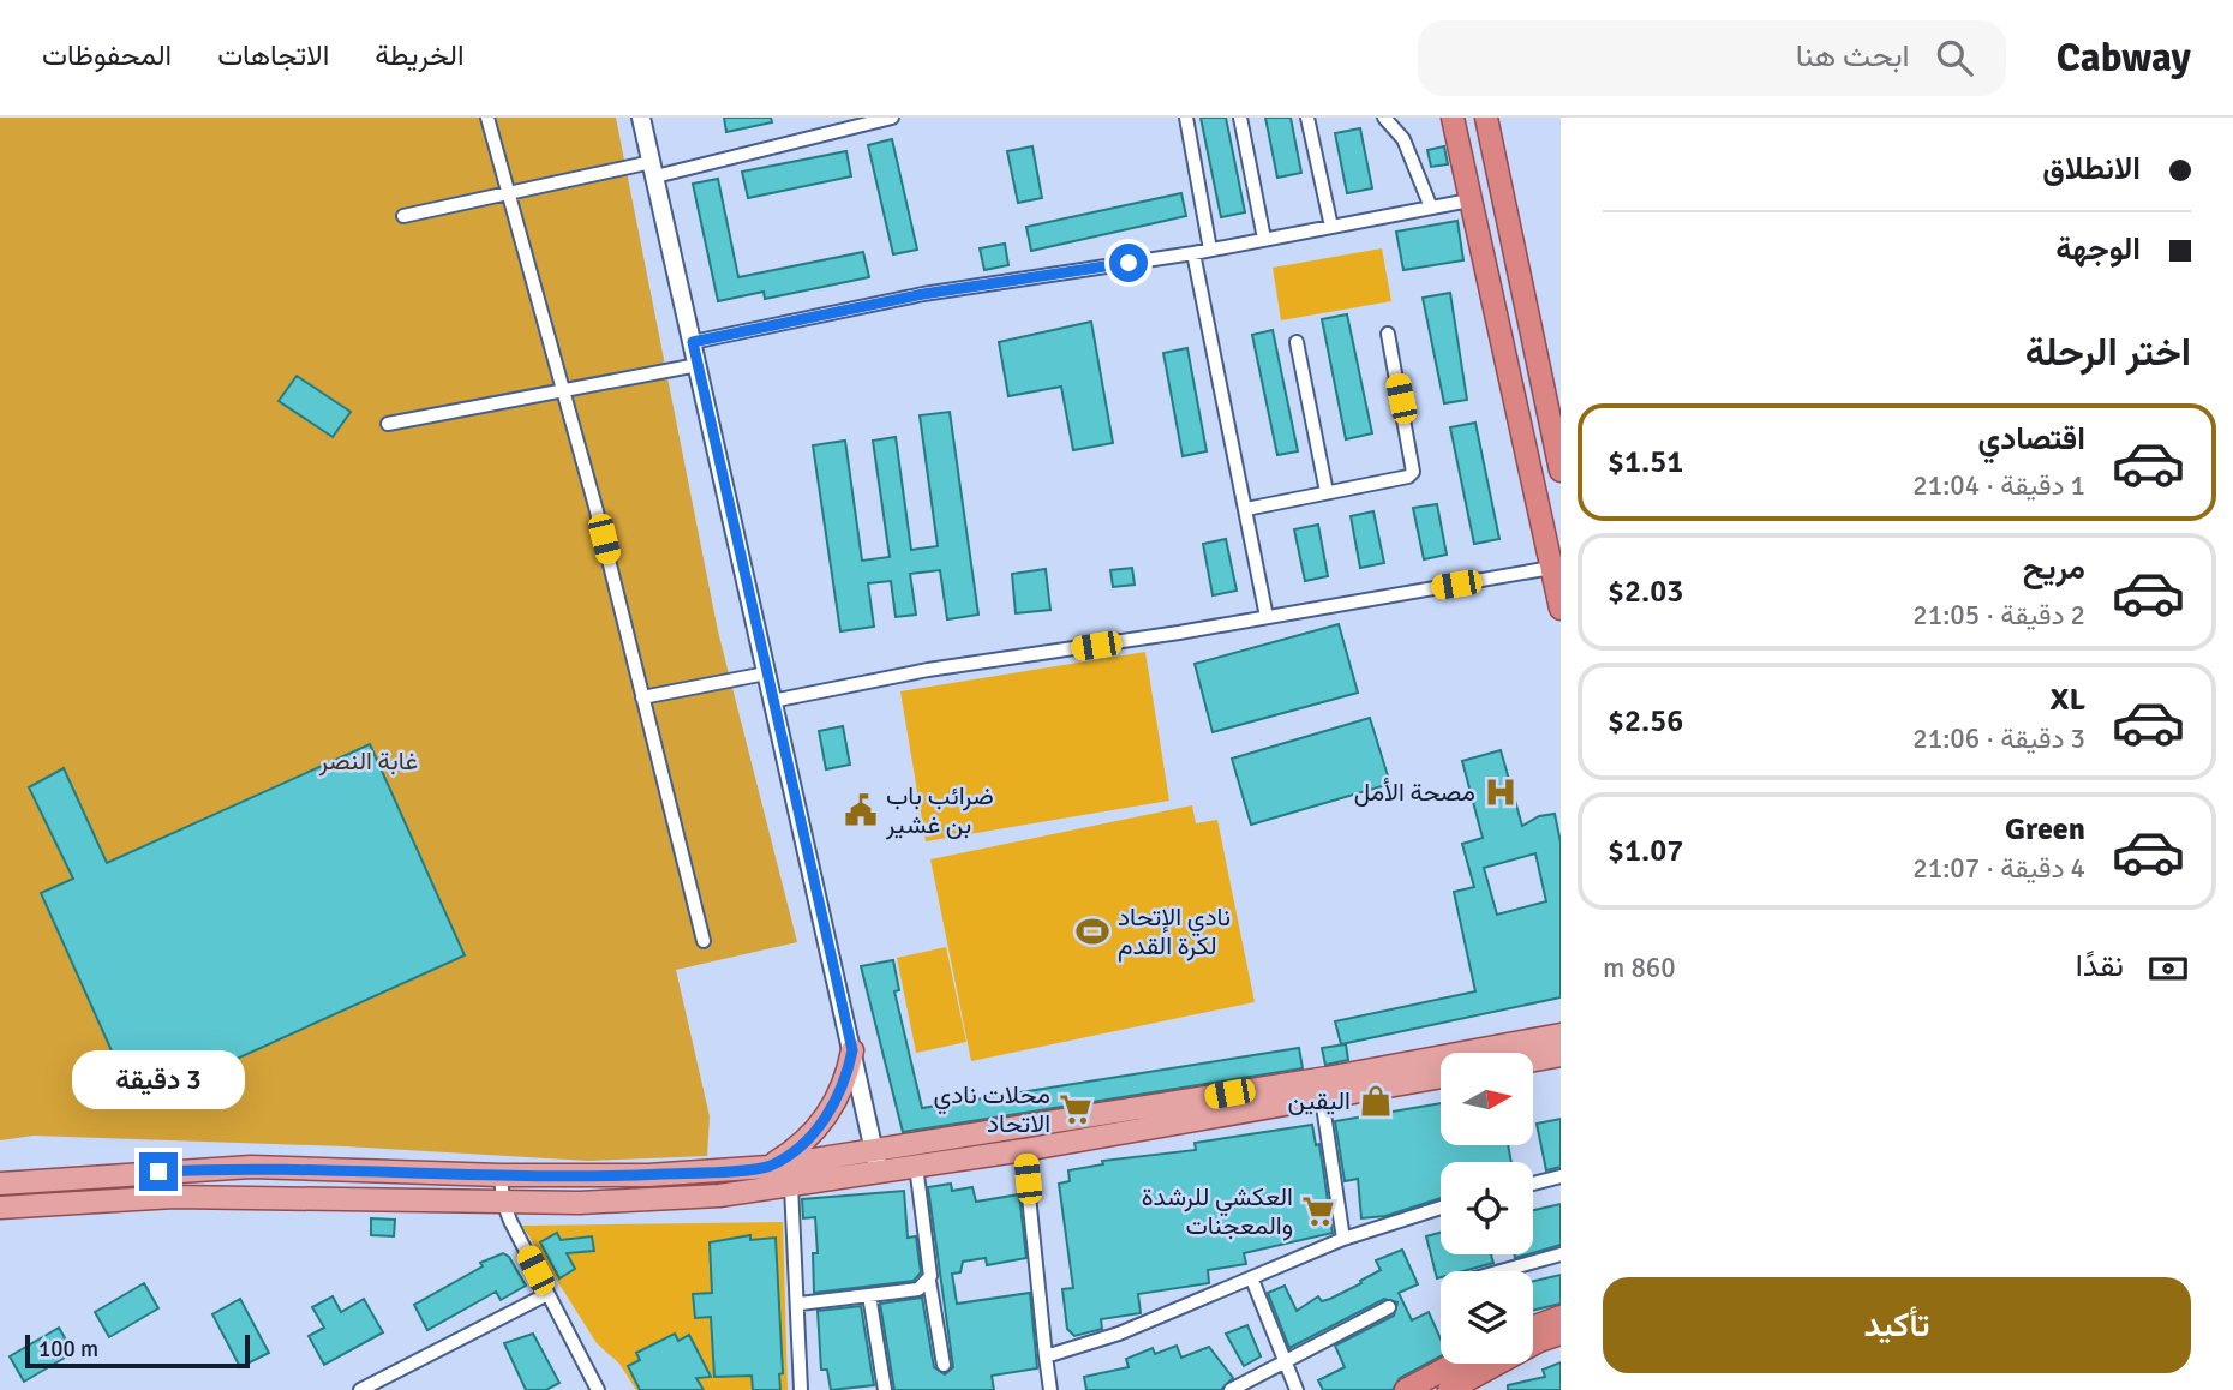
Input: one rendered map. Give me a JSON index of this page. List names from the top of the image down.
{
  "parks": ["غابة النصر"],
  "places": {
    "hospital": ["مصحة الأمل"],
    "public building": ["ضرائب باب بن غشير"],
    "sports": ["نادي الإتحاد لكرة القدم"],
    "shop": ["اليقين"],
    "supermarket": ["محلات نادي الاتحاد", "العكشي للرشدة والمعجنات"]
  },
  "scale_bar": "100 m",
  "north": "right",
  "page": {
    "header": "Cabway",
    "search": "ابحث هنا",
    "nav": ["الخريطة", "الاتجاهات", "المحفوظات"],
    "banner": ["الانطلاق", "الوجهة"],
    "heading": "اختر الرحلة",
    "list": [
      {
        "name": "اقتصادي",
        "note": "1 دقيقة · 21:04",
        "value": "$1.51"
      },
      {
        "name": "مريح",
        "note": "2 دقيقة · 21:05",
        "value": "$2.03"
      },
      {
        "name": "XL",
        "note": "3 دقيقة · 21:06",
        "value": "$2.56"
      },
      {
        "name": "Green",
        "note": "4 دقيقة · 21:07",
        "value": "$1.07"
      }
    ],
    "pay": ["نقدًا", "860 m"],
    "bubble": "3 دقيقة",
    "buttons": "تأكيد",
    "scale": "100 m"
  }
}
